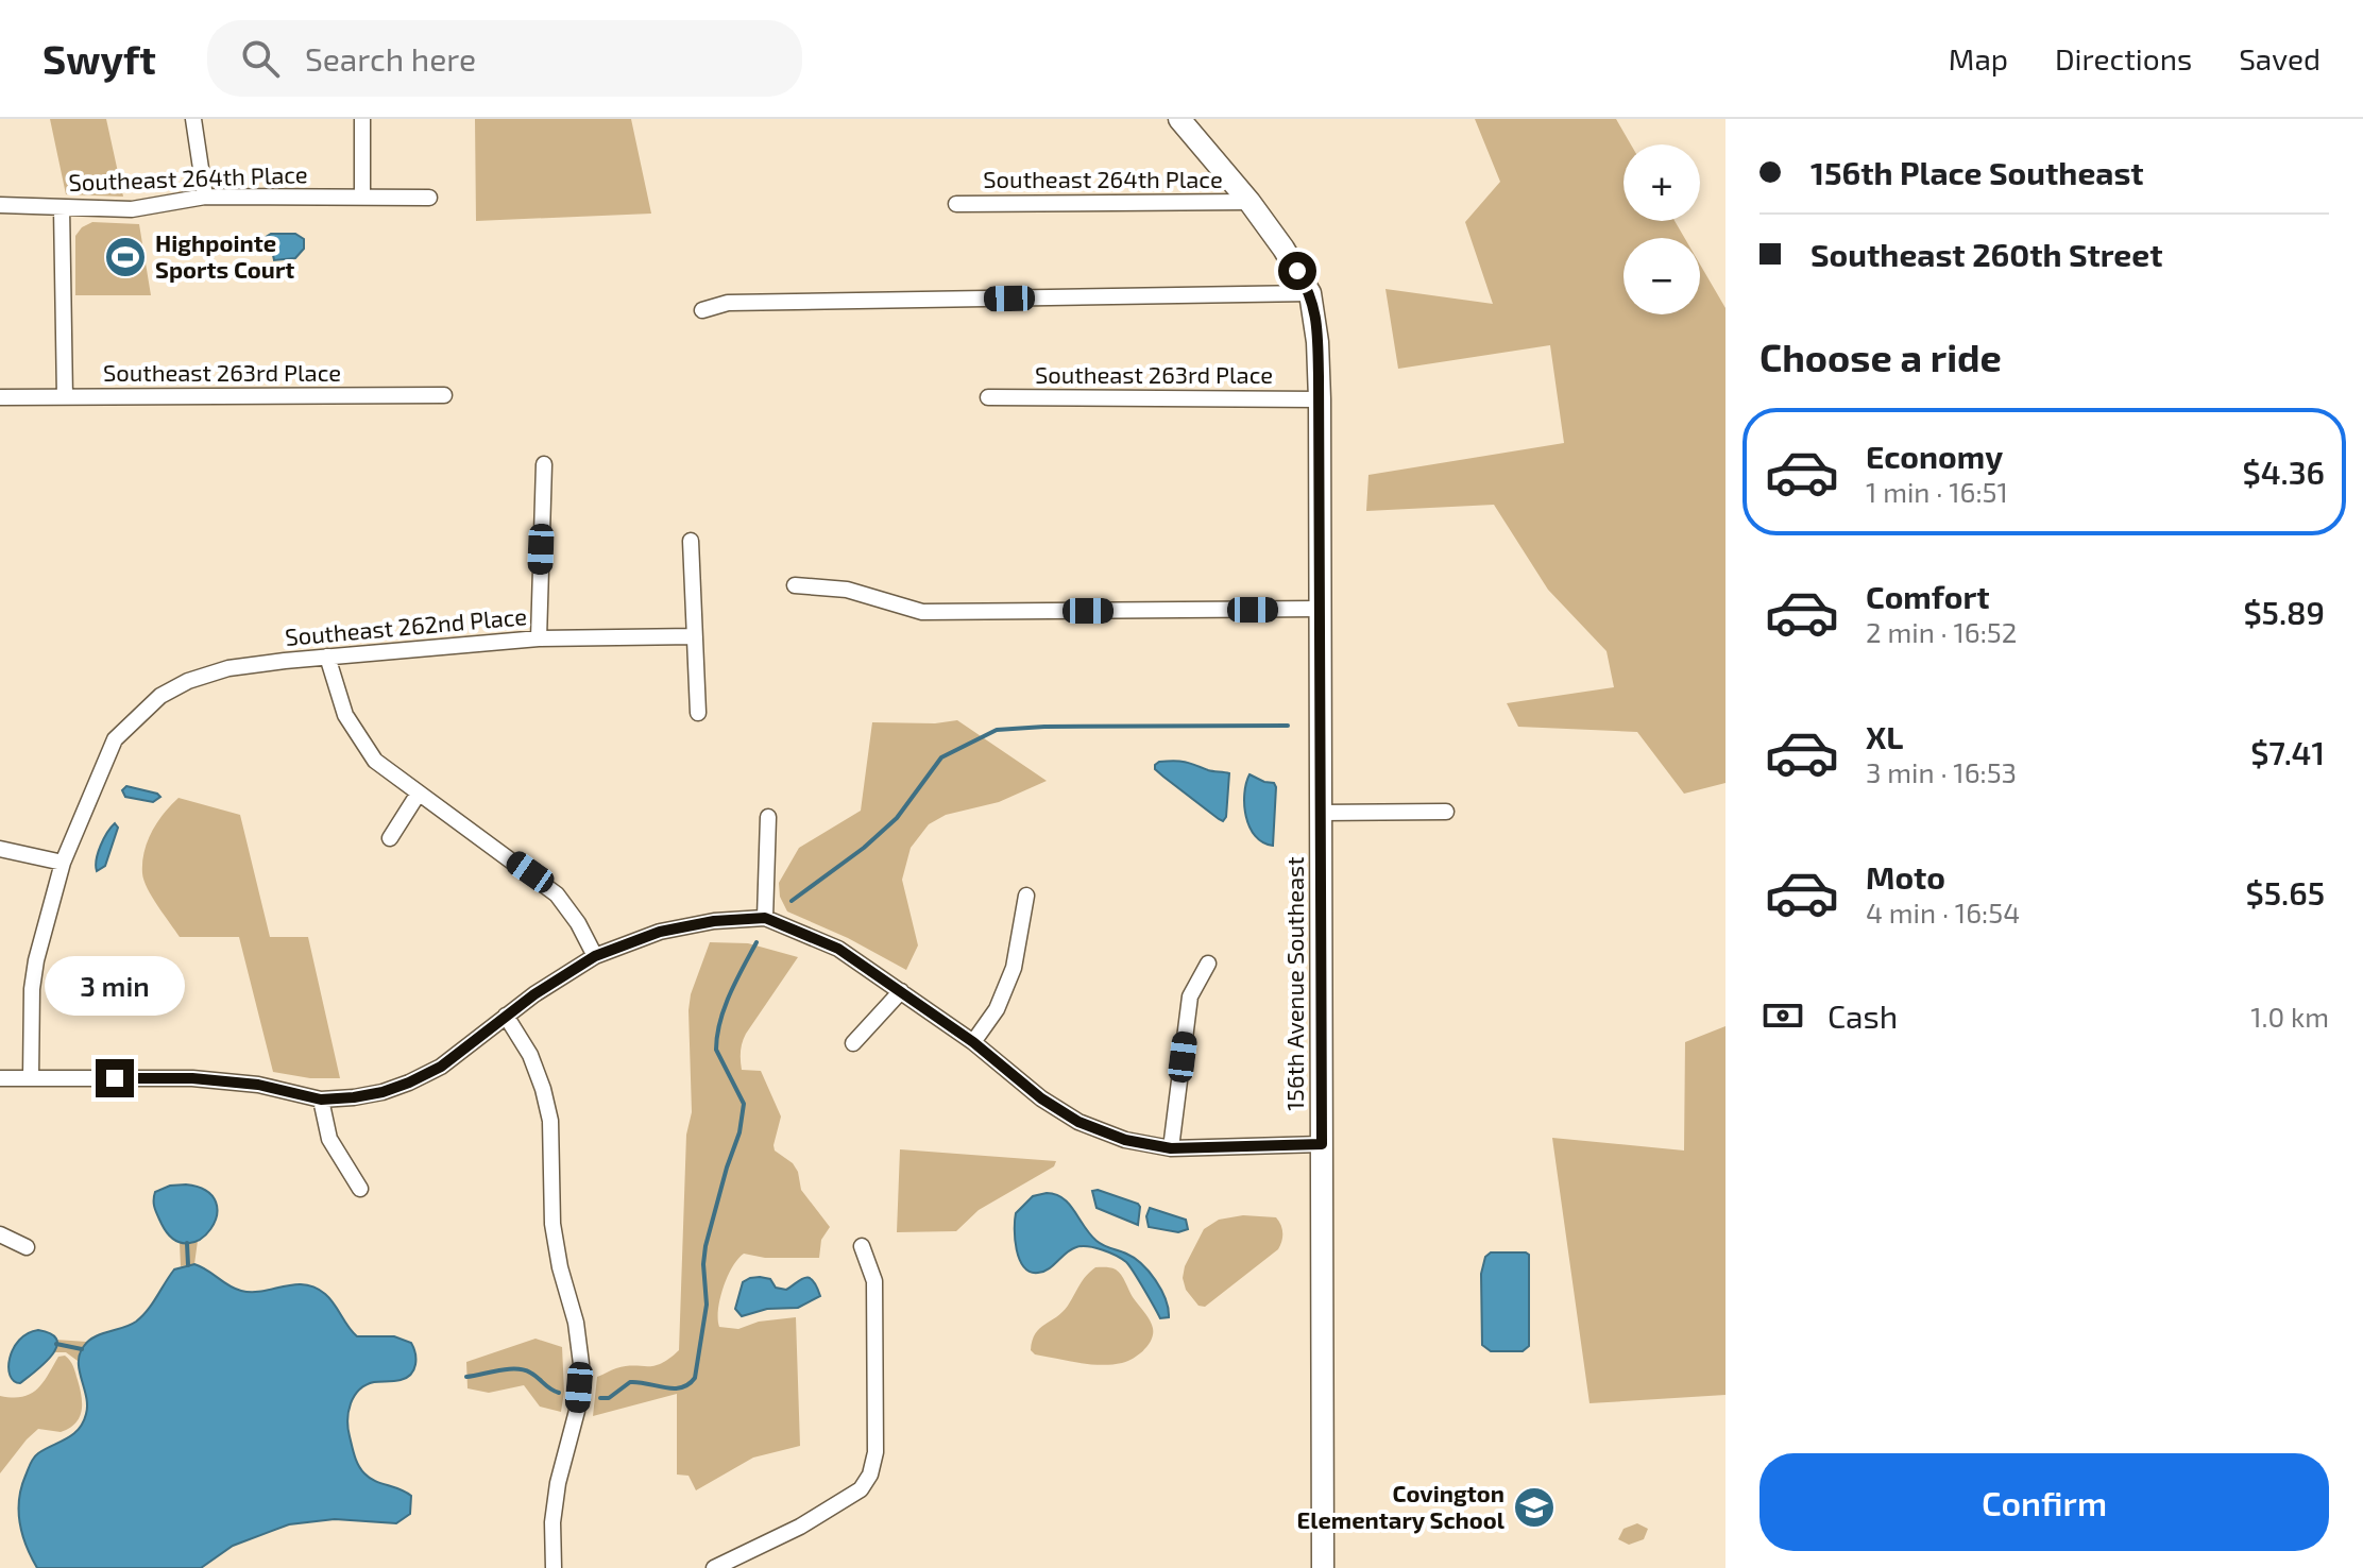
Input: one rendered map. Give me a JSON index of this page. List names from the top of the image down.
{
  "streets": {
    "street": [
      "Southeast 264th Place",
      "Southeast 263rd Place",
      "Southeast 262nd Place",
      "156th Avenue Southeast"
    ]
  },
  "crossings": [
    ["Southeast 263rd Place", "156th Avenue Southeast"]
  ],
  "places": {
    "sports": ["Highpointe Sports Court"],
    "school or university": ["Covington Elementary School"]
  },
  "page": {
    "header": "Swyft",
    "search": "Search here",
    "nav": ["Map", "Directions", "Saved"],
    "banner": ["156th Place Southeast", "Southeast 260th Street"],
    "map_buttons": ["+", "−"],
    "heading": "Choose a ride",
    "list": [
      {
        "name": "Economy",
        "note": "1 min · 16:51",
        "value": "$4.36"
      },
      {
        "name": "Comfort",
        "note": "2 min · 16:52",
        "value": "$5.89"
      },
      {
        "name": "XL",
        "note": "3 min · 16:53",
        "value": "$7.41"
      },
      {
        "name": "Moto",
        "note": "4 min · 16:54",
        "value": "$5.65"
      }
    ],
    "bubble": "3 min",
    "pay": ["Cash", "1.0 km"],
    "buttons": "Confirm"
  }
}
